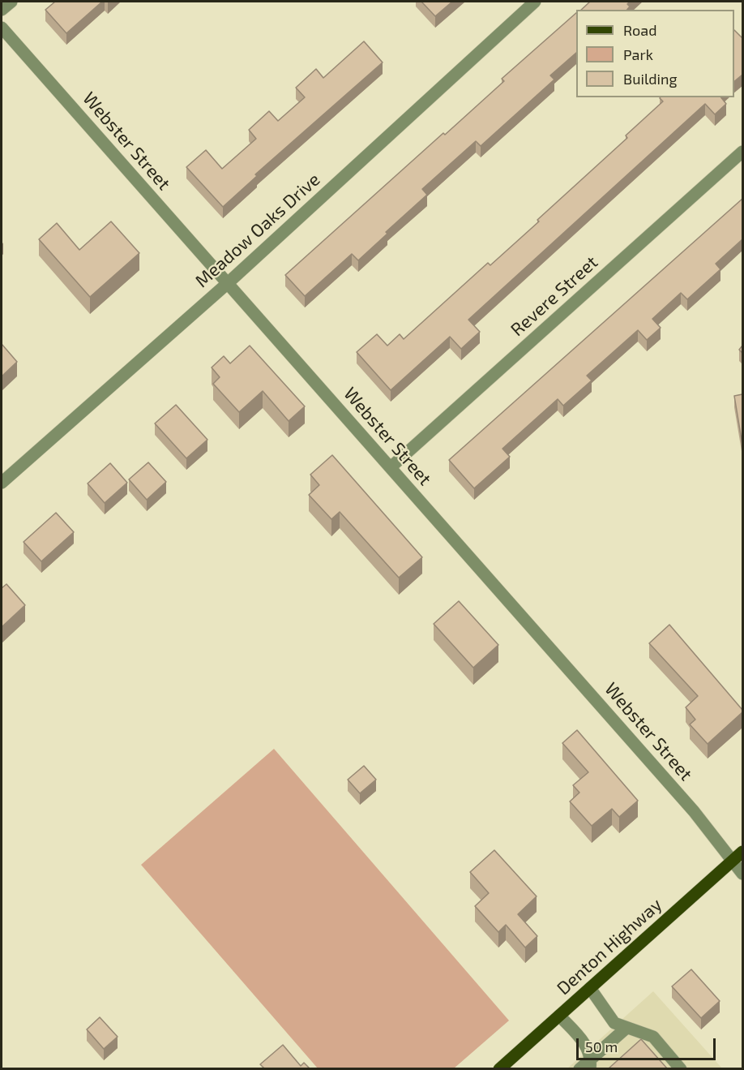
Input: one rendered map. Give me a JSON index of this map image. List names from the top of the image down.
{
  "streets": {
    "main road": ["Denton Highway"],
    "street": ["Webster Street", "Meadow Oaks Drive", "Revere Street"]
  },
  "crossings": [
    ["Webster Street", "Meadow Oaks Drive"],
    ["Webster Street", "Revere Street"],
    ["Webster Street", "Denton Highway"]
  ],
  "legend": ["Road", "Park", "Building"],
  "scale_bar": "50 m"
}
